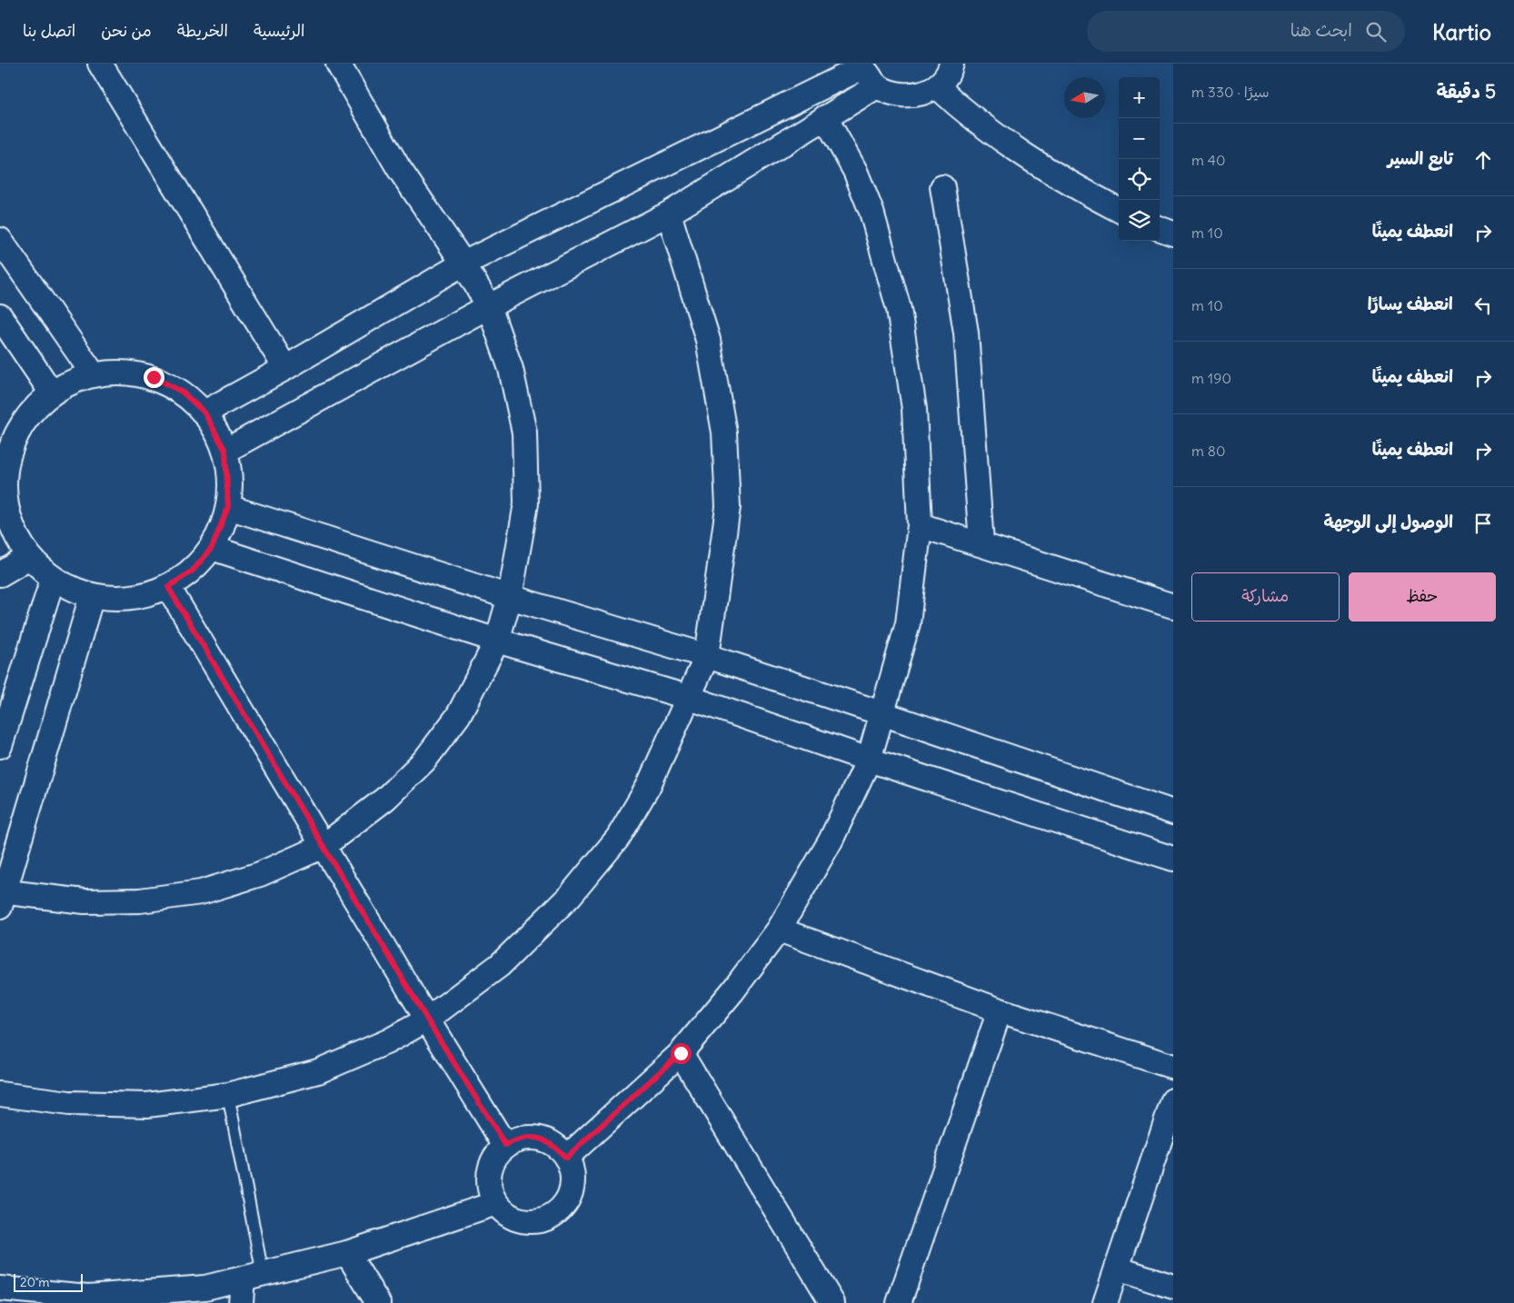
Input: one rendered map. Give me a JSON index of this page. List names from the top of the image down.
{
  "scale_bar": "20 m",
  "north": "left",
  "page": {
    "header": "Kartio",
    "search": "ابحث هنا",
    "nav": [
      "الرئيسية",
      "الخريطة",
      "من نحن",
      "اتصل بنا"
    ],
    "heading": ["5 دقيقة", "سيرًا · 330 m"],
    "map_buttons": ["+", "−"],
    "list": [
      ["تابع السير", "40 m"],
      ["انعطف يمينًا", "10 m"],
      ["انعطف يسارًا", "10 m"],
      ["انعطف يمينًا", "190 m"],
      ["انعطف يمينًا", "80 m"],
      "الوصول إلى الوجهة"
    ],
    "buttons": ["حفظ", "مشاركة"],
    "scale": "20 m"
  }
}
